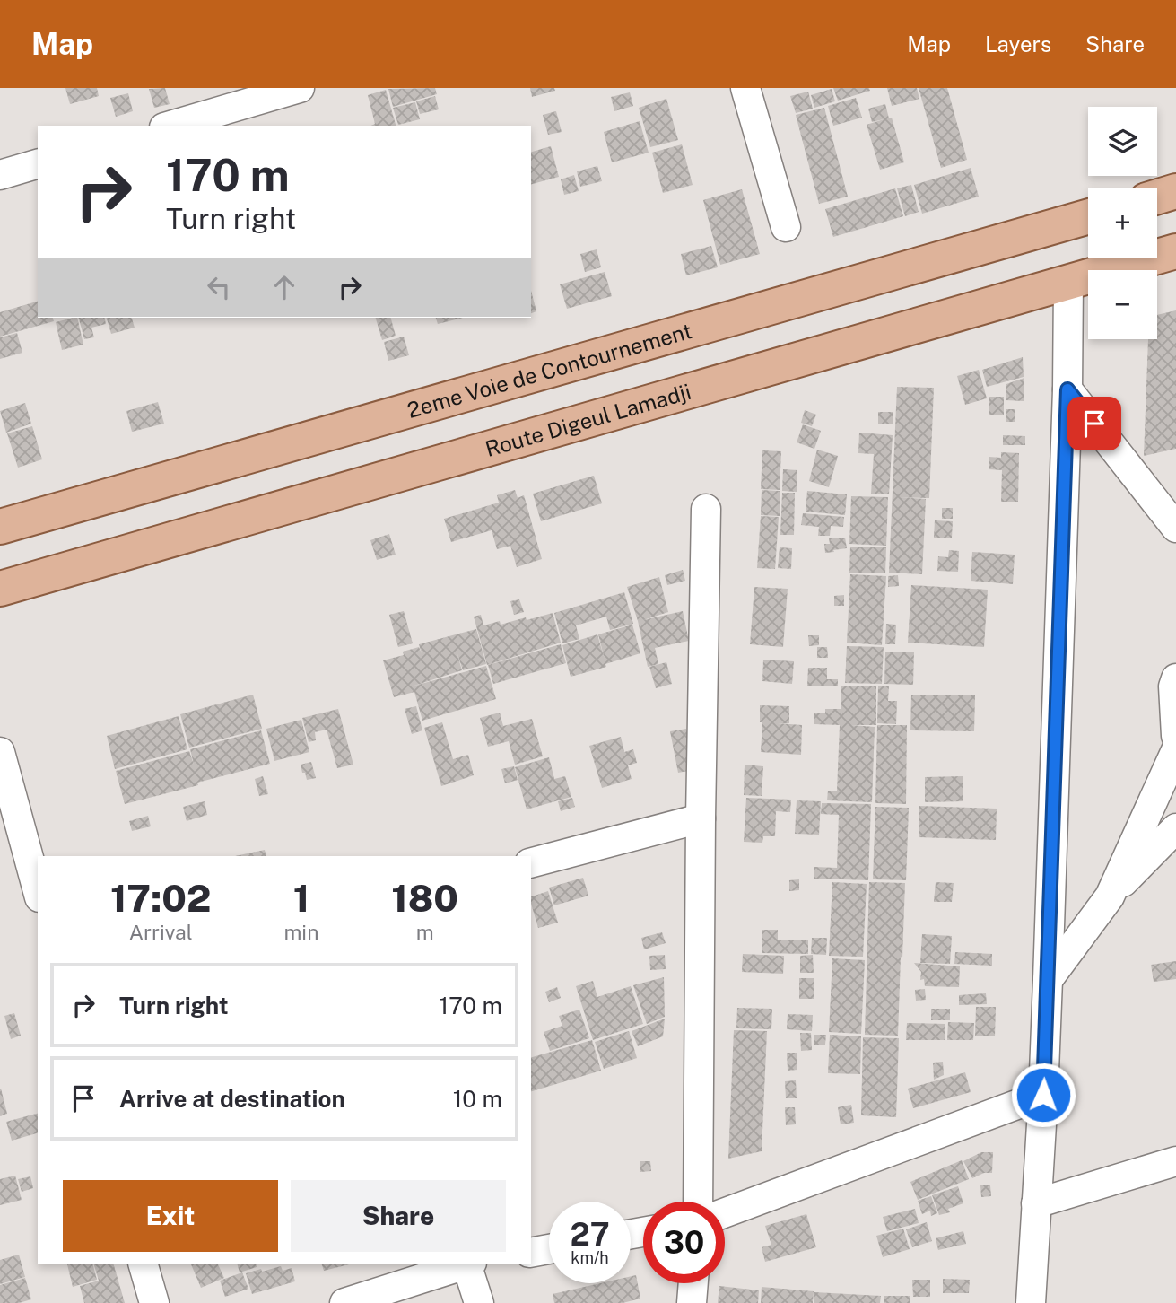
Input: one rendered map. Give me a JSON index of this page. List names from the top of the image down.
{
  "streets": {
    "main road": ["2eme Voie de Contournement", "Route Digeul Lamadji"]
  },
  "page": {
    "header": "Map",
    "nav": ["Map", "Layers", "Share"],
    "map_buttons": ["+", "−"],
    "turn": ["170 m", "Turn right"],
    "eta": [
      "17:02",
      "Arrival",
      "1",
      "min",
      "180",
      "m"
    ],
    "list": [
      {
        "name": "Turn right",
        "value": "170 m"
      },
      {
        "name": "Arrive at destination",
        "value": "10 m"
      }
    ],
    "buttons": ["Exit", "Share"],
    "speed": "27 km/h",
    "limit": "30"
  }
}
